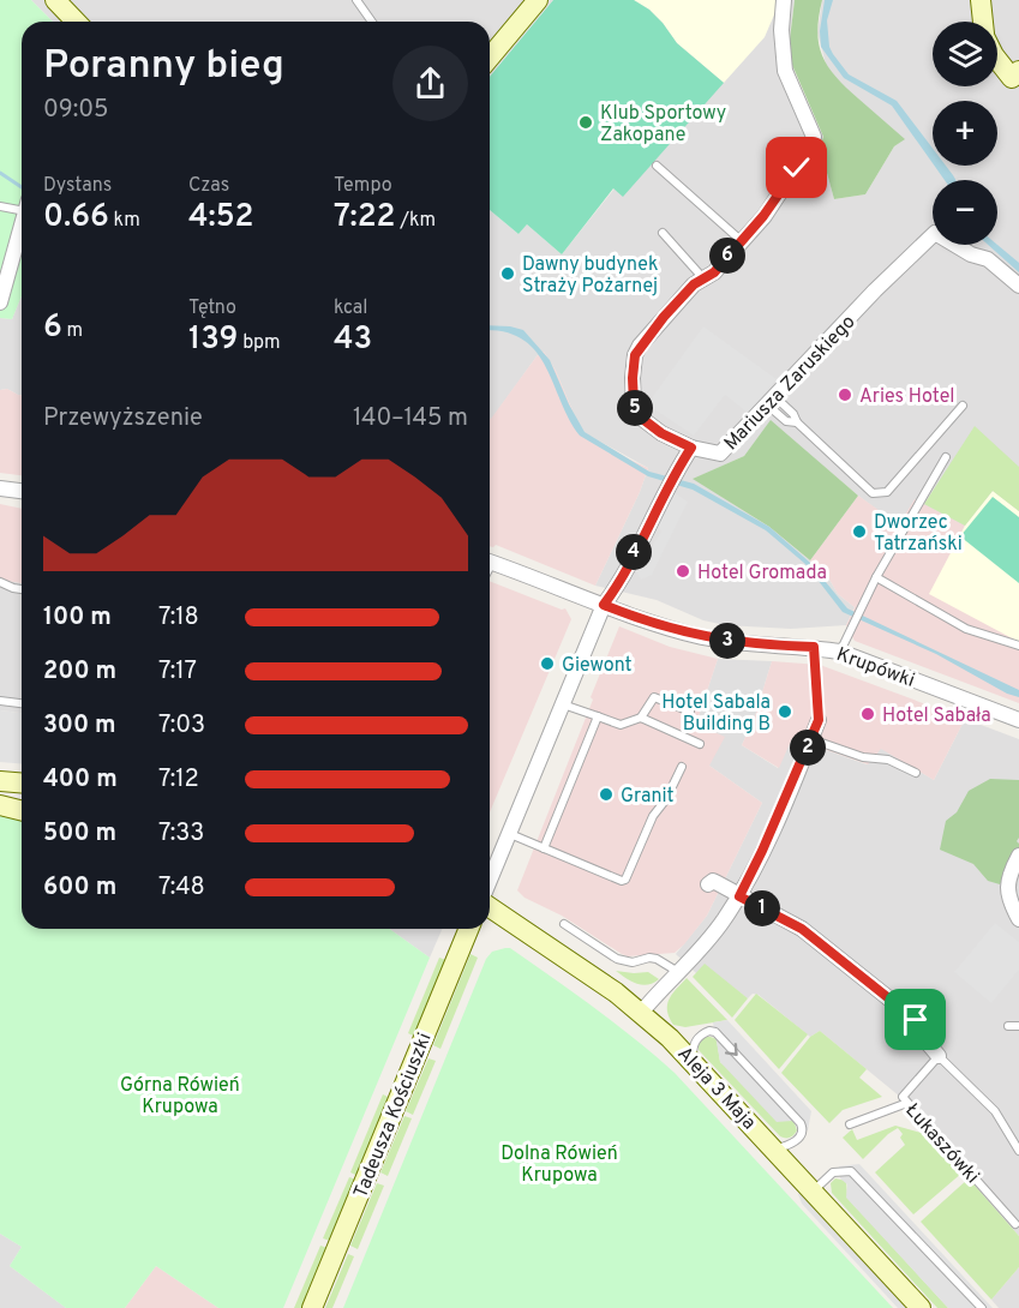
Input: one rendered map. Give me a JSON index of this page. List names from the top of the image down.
{
  "streets": {
    "street": [
      "Mariusza Zaruskiego",
      "Krupówki",
      "Aleja 3 Maja",
      "Tadeusza Kościuszki"
    ],
    "lane": ["Łukaszówki"]
  },
  "crossings": [
    ["Mariusza Zaruskiego", "Krupówki"]
  ],
  "parks": ["Górna Rówień Krupowa", "Dolna Rówień Krupowa"],
  "places": [
    "Klub Sportowy Zakopane",
    "Dawny budynek Straży Pożarnej",
    "Aries Hotel",
    "Dworzec Tatrzański",
    "Hotel Gromada",
    "Giewont",
    "Hotel Sabala Building B",
    "Hotel Sabała",
    "Granit"
  ],
  "page": {
    "map_buttons": ["+", "−"],
    "heading": ["Poranny bieg", "09:05"],
    "stats": [
      ["Dystans", "0.66 km"],
      ["Czas", "4:52"],
      ["Tempo", "7:22 /km"],
      ["6 m"],
      ["Tętno", "139 bpm"],
      ["kcal", "43"]
    ],
    "pins": [
      "6",
      "5",
      "4",
      "3",
      "2",
      "1"
    ],
    "chart": ["Przewyższenie", "140–145 m"],
    "list": [
      {
        "name": "100 m",
        "note": "7:18"
      },
      {
        "name": "200 m",
        "note": "7:17"
      },
      {
        "name": "300 m",
        "note": "7:03"
      },
      {
        "name": "400 m",
        "note": "7:12"
      },
      {
        "name": "500 m",
        "note": "7:33"
      },
      {
        "name": "600 m",
        "note": "7:48"
      }
    ]
  }
}
